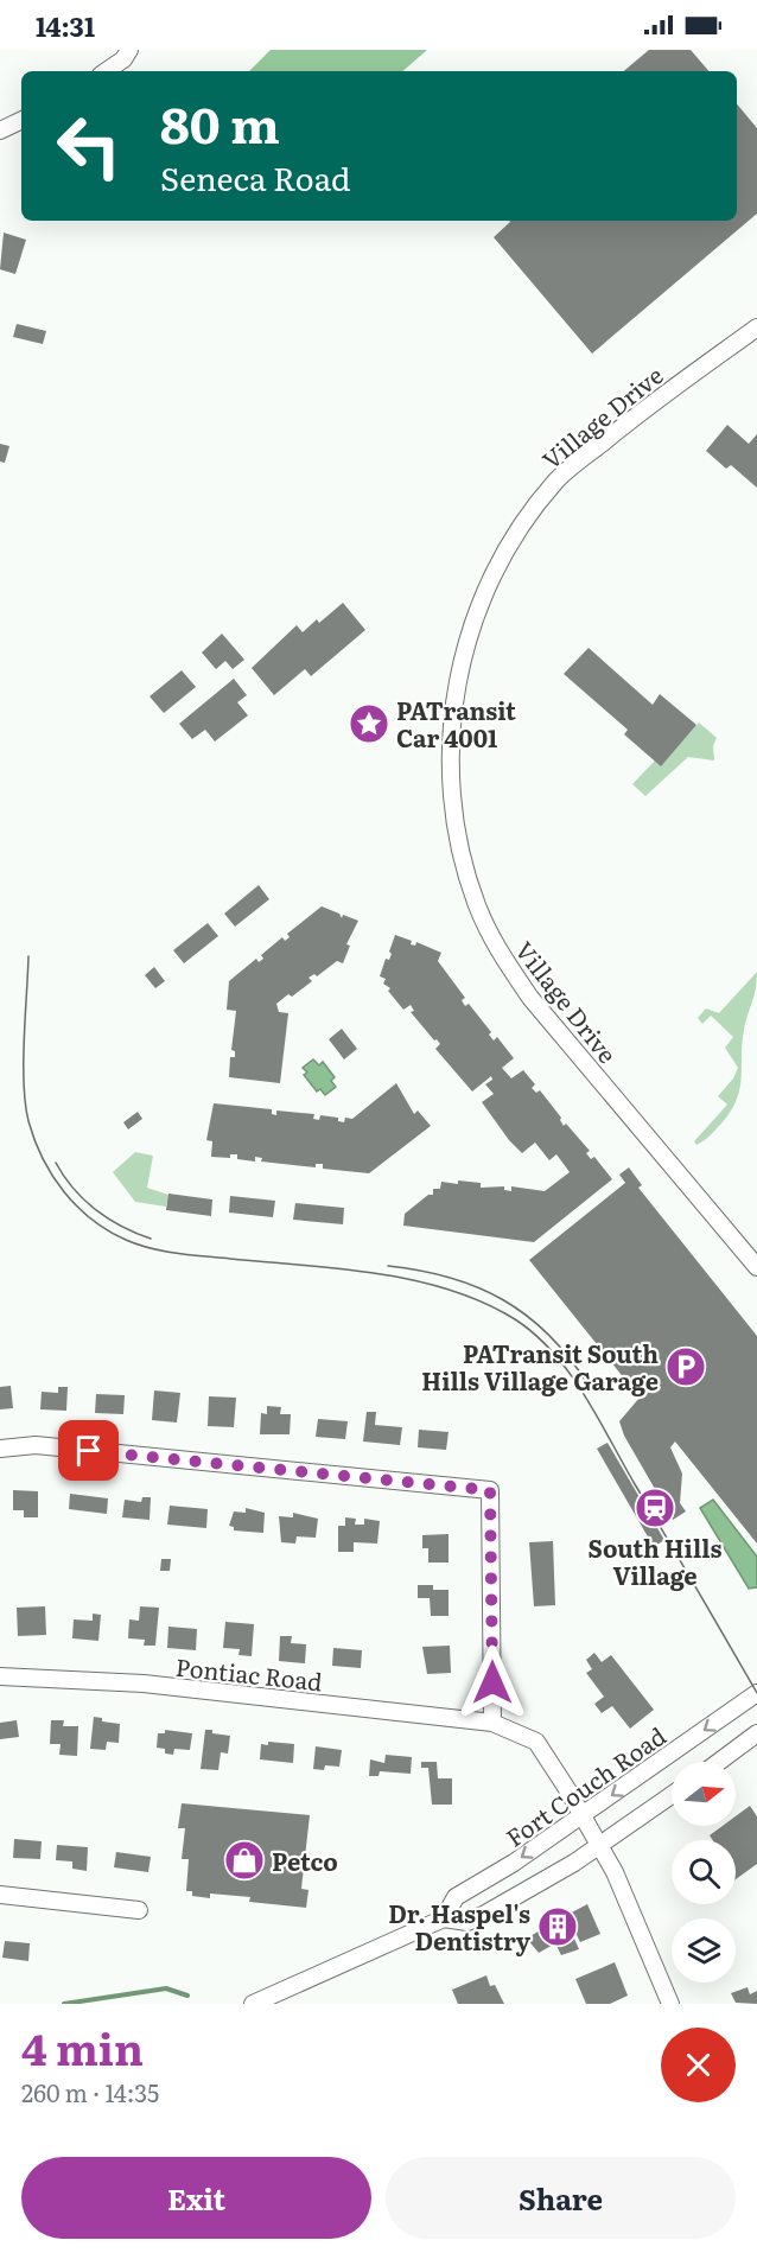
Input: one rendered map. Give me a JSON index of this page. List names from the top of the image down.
{
  "streets": {
    "street": ["Village Drive", "Pontiac Road", "Fort Couch Road"]
  },
  "crossings": [
    ["Pontiac Road", "Fort Couch Road"]
  ],
  "places": {
    "place": ["PATransit Car 4001"],
    "parking": ["PATransit South Hills Village Garage"],
    "station": ["South Hills Village"],
    "shop": ["Petco"],
    "building": ["Dr. Haspel's Dentistry"]
  },
  "north": "right",
  "page": {
    "status": "14:31",
    "turn": ["80 m", "Seneca Road"],
    "heading": ["4 min", "260 m · 14:35"],
    "buttons": ["Exit", "Share"]
  }
}
